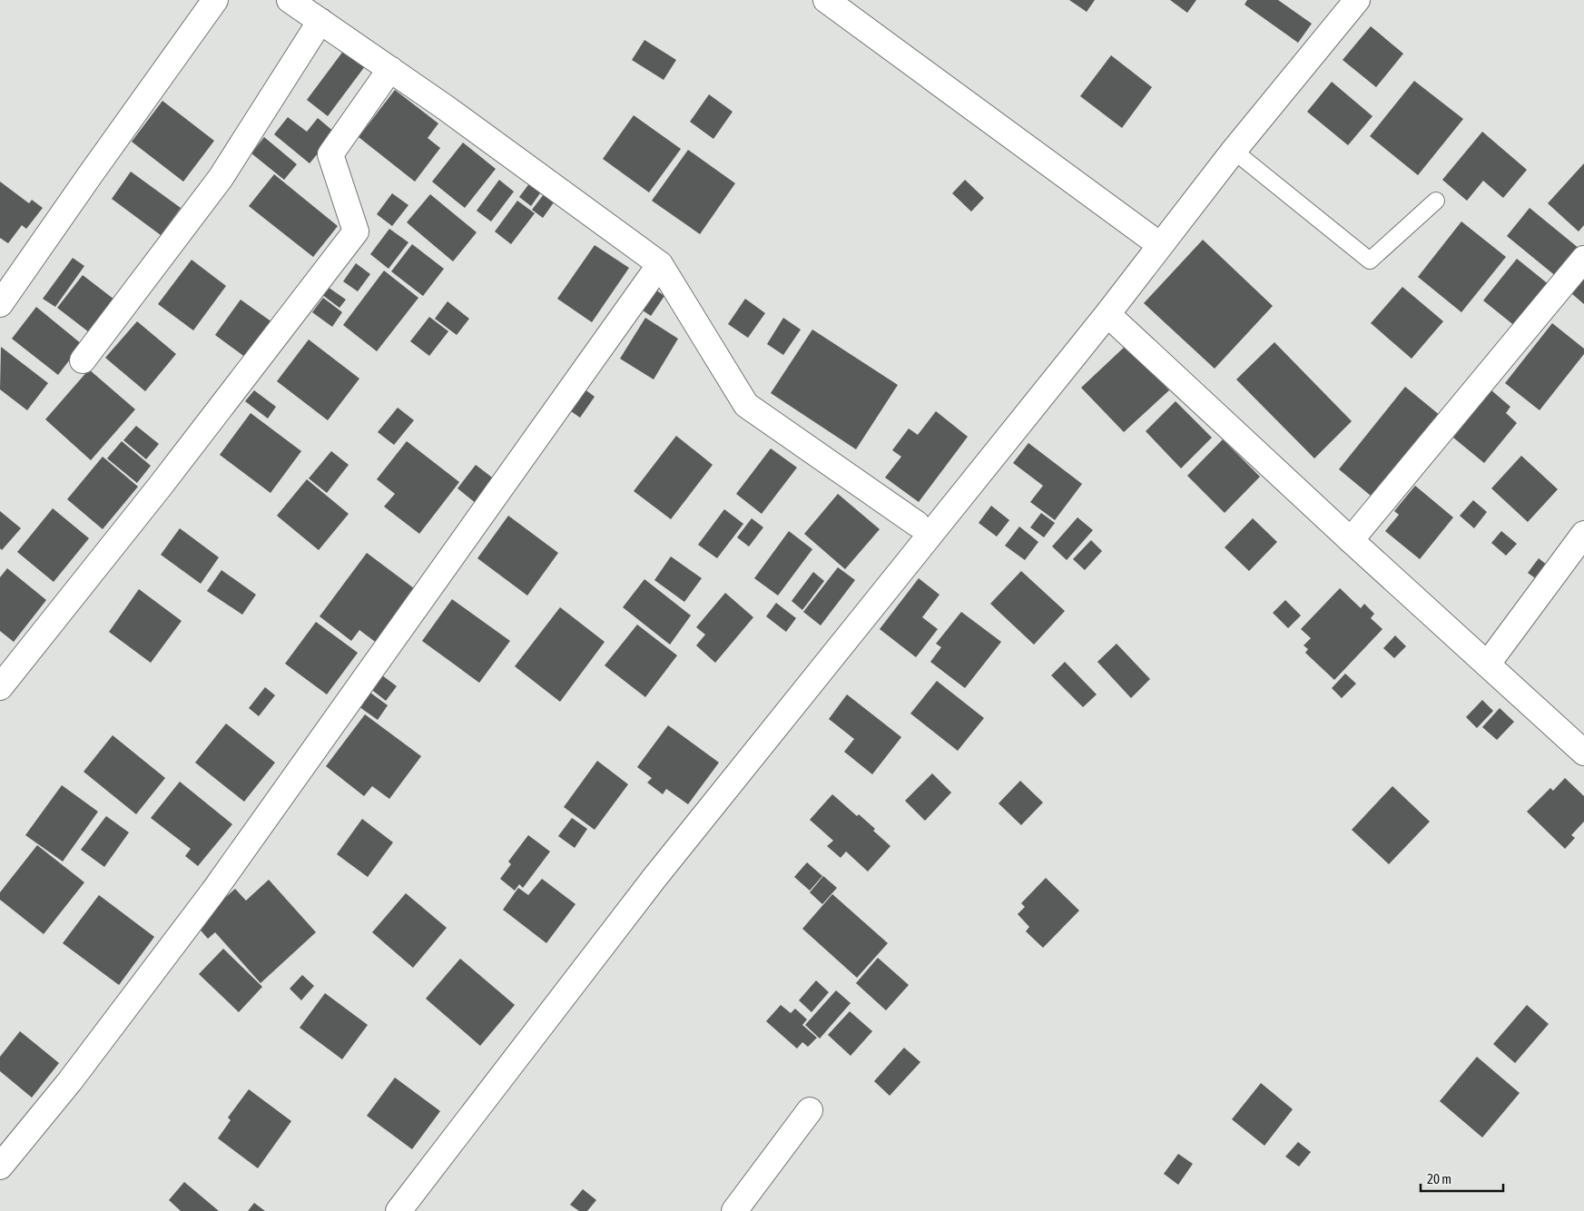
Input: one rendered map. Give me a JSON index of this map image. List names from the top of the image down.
{
  "scale_bar": "20 m"
}
